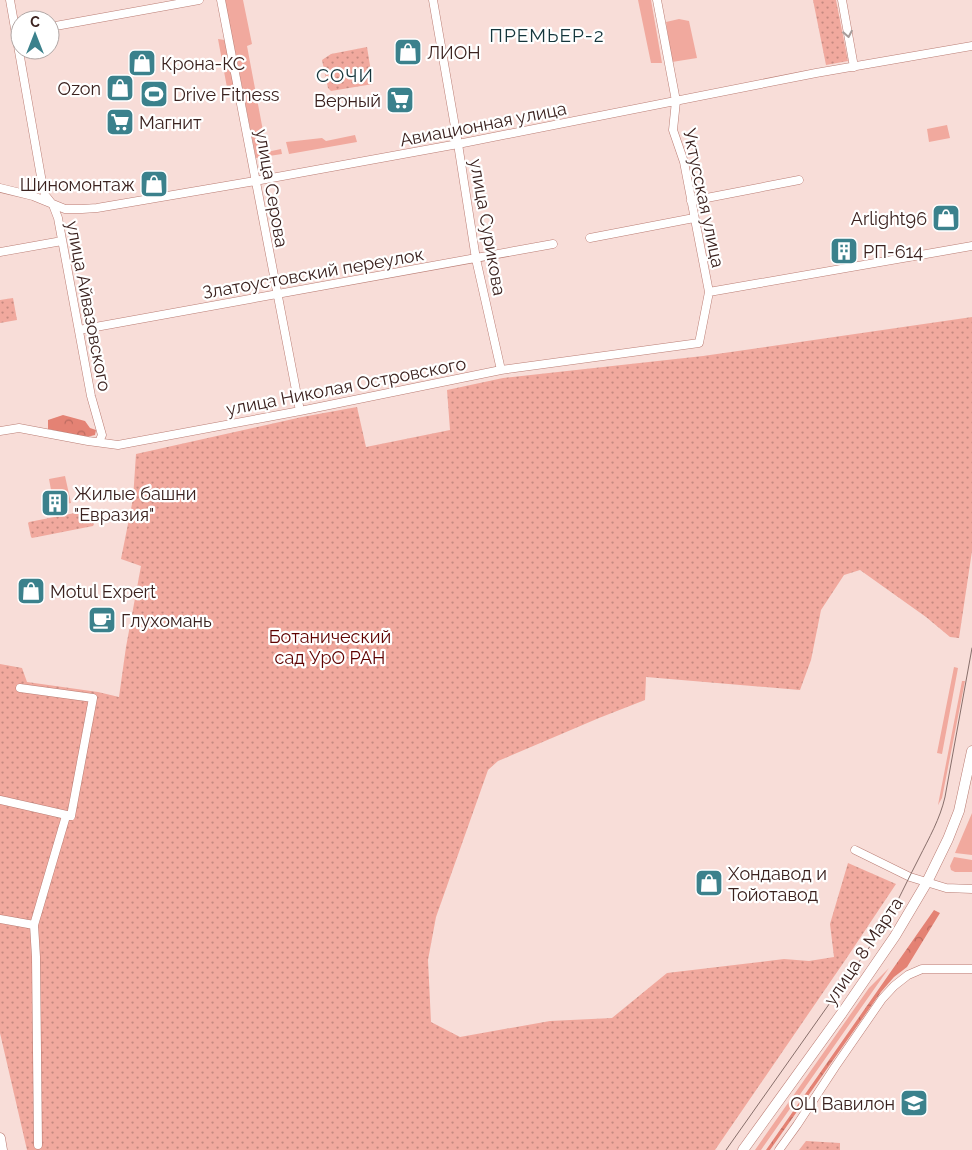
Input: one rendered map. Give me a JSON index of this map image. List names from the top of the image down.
{
  "streets": {
    "main road": ["улица 8 Марта"],
    "street": [
      "Авиационная улица",
      "улица Серова",
      "Уктусская улица",
      "улица Сурикова",
      "Златоустовский переулок",
      "улица Айвазовского",
      "улица Николая Островского"
    ]
  },
  "crossings": [
    ["Авиационная улица", "улица Серова"],
    ["Авиационная улица", "Уктусская улица"],
    ["Авиационная улица", "улица Сурикова"],
    ["Авиационная улица", "улица Айвазовского"],
    ["улица Серова", "Златоустовский переулок"],
    ["улица Серова", "улица Николая Островского"],
    ["Уктусская улица", "улица Николая Островского"],
    ["улица Сурикова", "Златоустовский переулок"],
    ["улица Сурикова", "улица Николая Островского"],
    ["Златоустовский переулок", "улица Айвазовского"],
    ["улица Айвазовского", "улица Николая Островского"]
  ],
  "districts": ["ПРЕМЬЕР-2", "СОЧИ"],
  "parks": ["Ботанический сад УрО РАН"],
  "places": {
    "shop": [
      "ЛИОН",
      "Крона-КС",
      "Ozon",
      "Шиномонтаж",
      "Arlight96",
      "Motul Expert",
      "Хондавод и Тойотавод"
    ],
    "sports": ["Drive Fitness"],
    "supermarket": ["Верный", "Магнит"],
    "building": ["РП-614", "Жилые башни \"Евразия\""],
    "cafe": ["Глухомань"],
    "school or university": ["ОЦ Вавилон"]
  },
  "north": "top"
}
